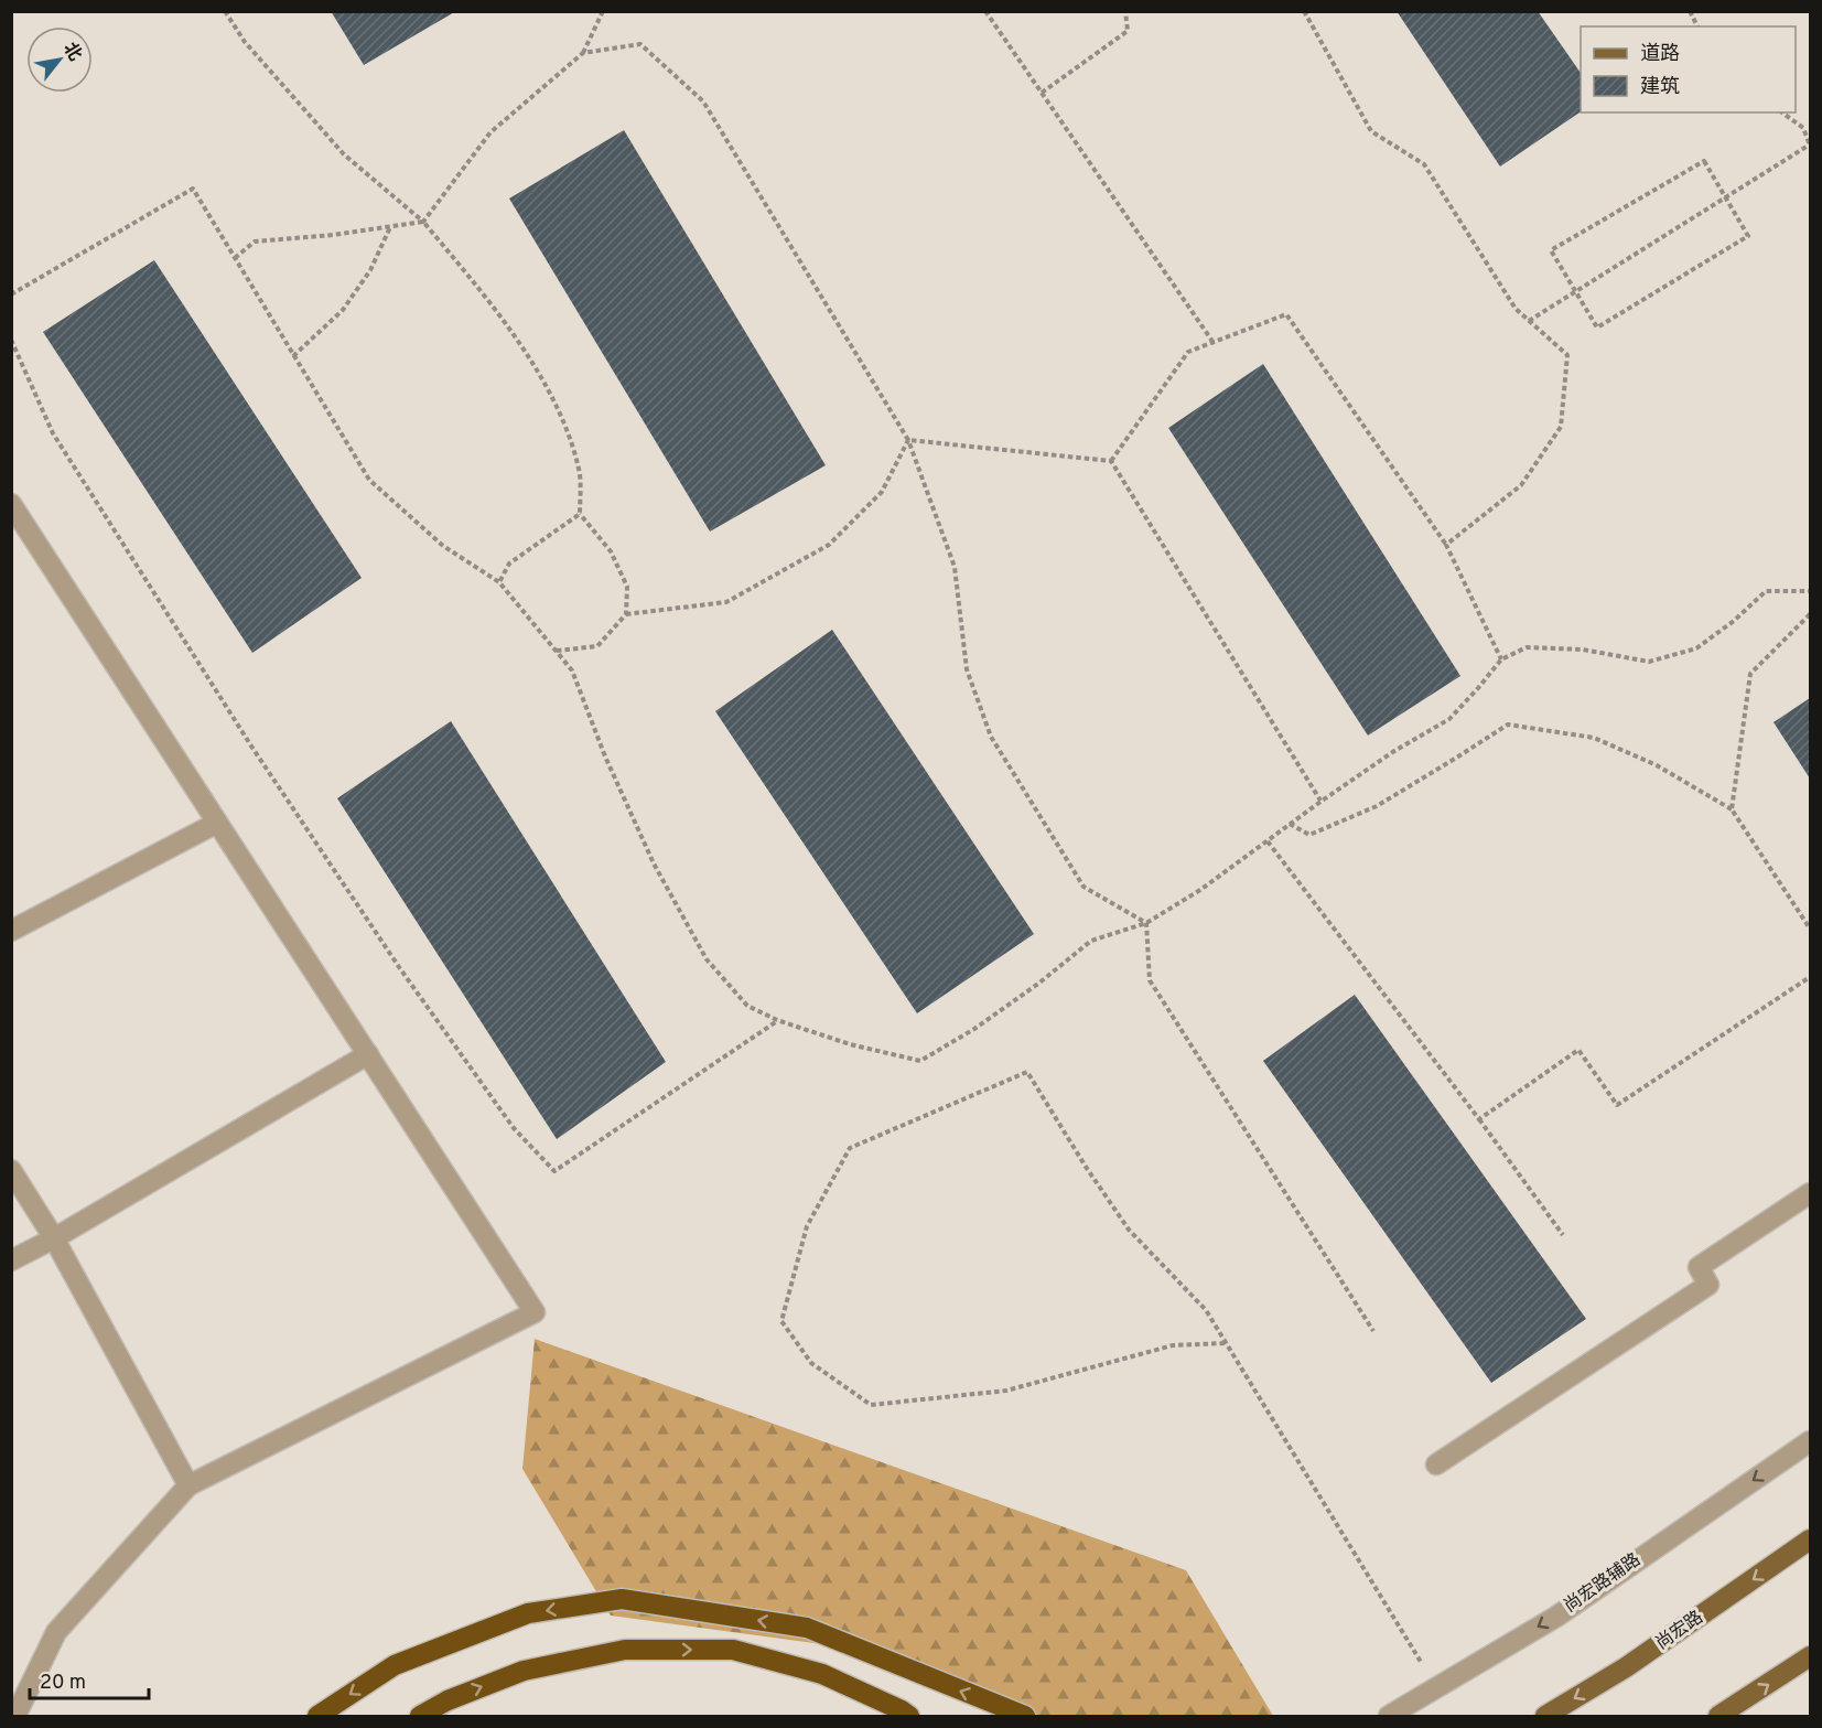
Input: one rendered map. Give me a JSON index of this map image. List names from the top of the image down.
{
  "streets": {
    "main road": ["尚宏路"],
    "street": ["尚宏路辅路"]
  },
  "one_way": ["尚宏路辅路"],
  "legend": ["道路", "建筑"],
  "scale_bar": "20 m",
  "north": "top right"
}
